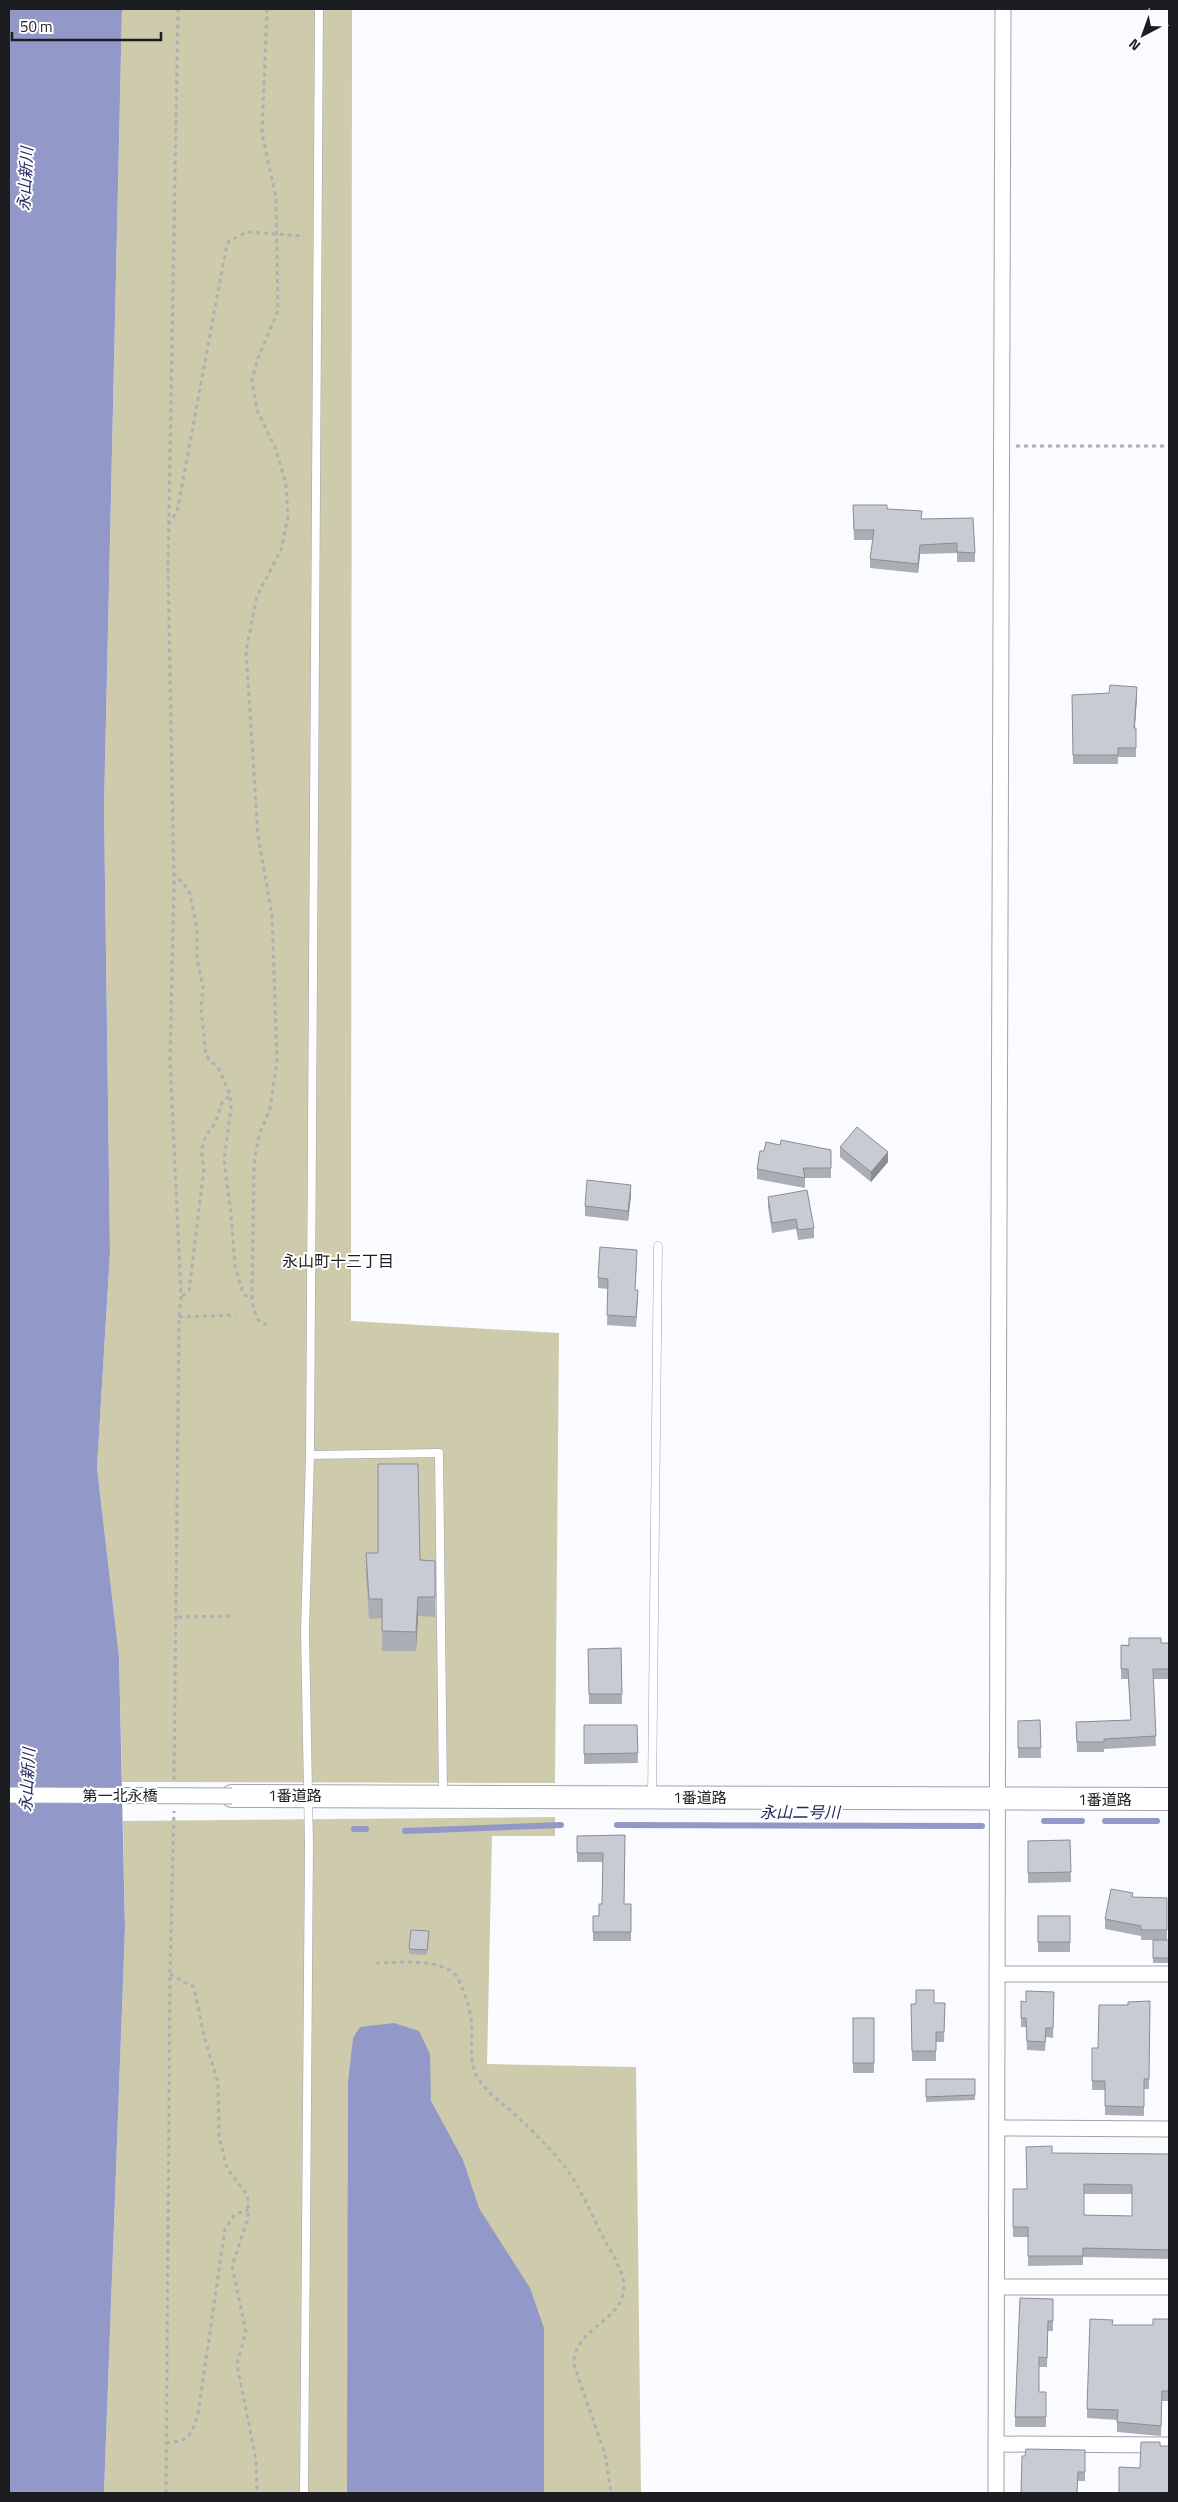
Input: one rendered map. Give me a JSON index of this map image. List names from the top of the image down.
{
  "streets": {
    "street": ["第一北永橋", "1番道路"]
  },
  "crossings": [
    ["第一北永橋", "1番道路"]
  ],
  "districts": ["永山町十三丁目"],
  "water": ["永山新川", "永山二号川"],
  "scale_bar": "50 m",
  "north": "bottom left"
}
